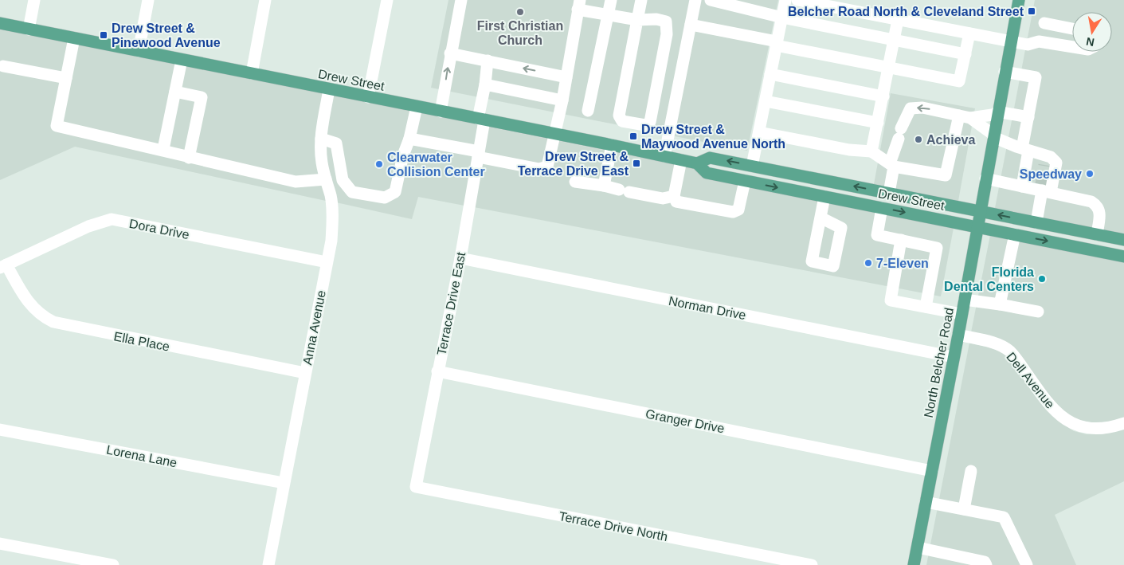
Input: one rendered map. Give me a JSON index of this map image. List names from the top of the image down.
{
  "streets": {
    "main road": ["Drew Street", "North Belcher Road"],
    "street": [
      "Dora Drive",
      "Terrace Drive East",
      "Norman Drive",
      "Anna Avenue",
      "Ella Place",
      "Dell Avenue",
      "Granger Drive",
      "Lorena Lane",
      "Terrace Drive North"
    ]
  },
  "crossings": [
    ["Drew Street", "Terrace Drive East"],
    ["Drew Street", "Anna Avenue"],
    ["Drew Street", "North Belcher Road"],
    ["Dora Drive", "Anna Avenue"],
    ["Dora Drive", "Ella Place"],
    ["Terrace Drive East", "Norman Drive"],
    ["Terrace Drive East", "Granger Drive"],
    ["Terrace Drive East", "Terrace Drive North"],
    ["Norman Drive", "North Belcher Road"],
    ["Anna Avenue", "Ella Place"],
    ["Anna Avenue", "Lorena Lane"],
    ["North Belcher Road", "Dell Avenue"],
    ["North Belcher Road", "Granger Drive"]
  ],
  "places": {
    "transit": [
      "Belcher Road North & Cleveland Street",
      "Drew Street & Pinewood Avenue",
      "Drew Street & Maywood Avenue North",
      "Drew Street & Terrace Drive East"
    ],
    "other": [
      "First Christian Church",
      "Achieva",
      "Clearwater Collision Center",
      "Speedway",
      "7-Eleven",
      "Florida Dental Centers"
    ]
  },
  "north": "bottom"
}
